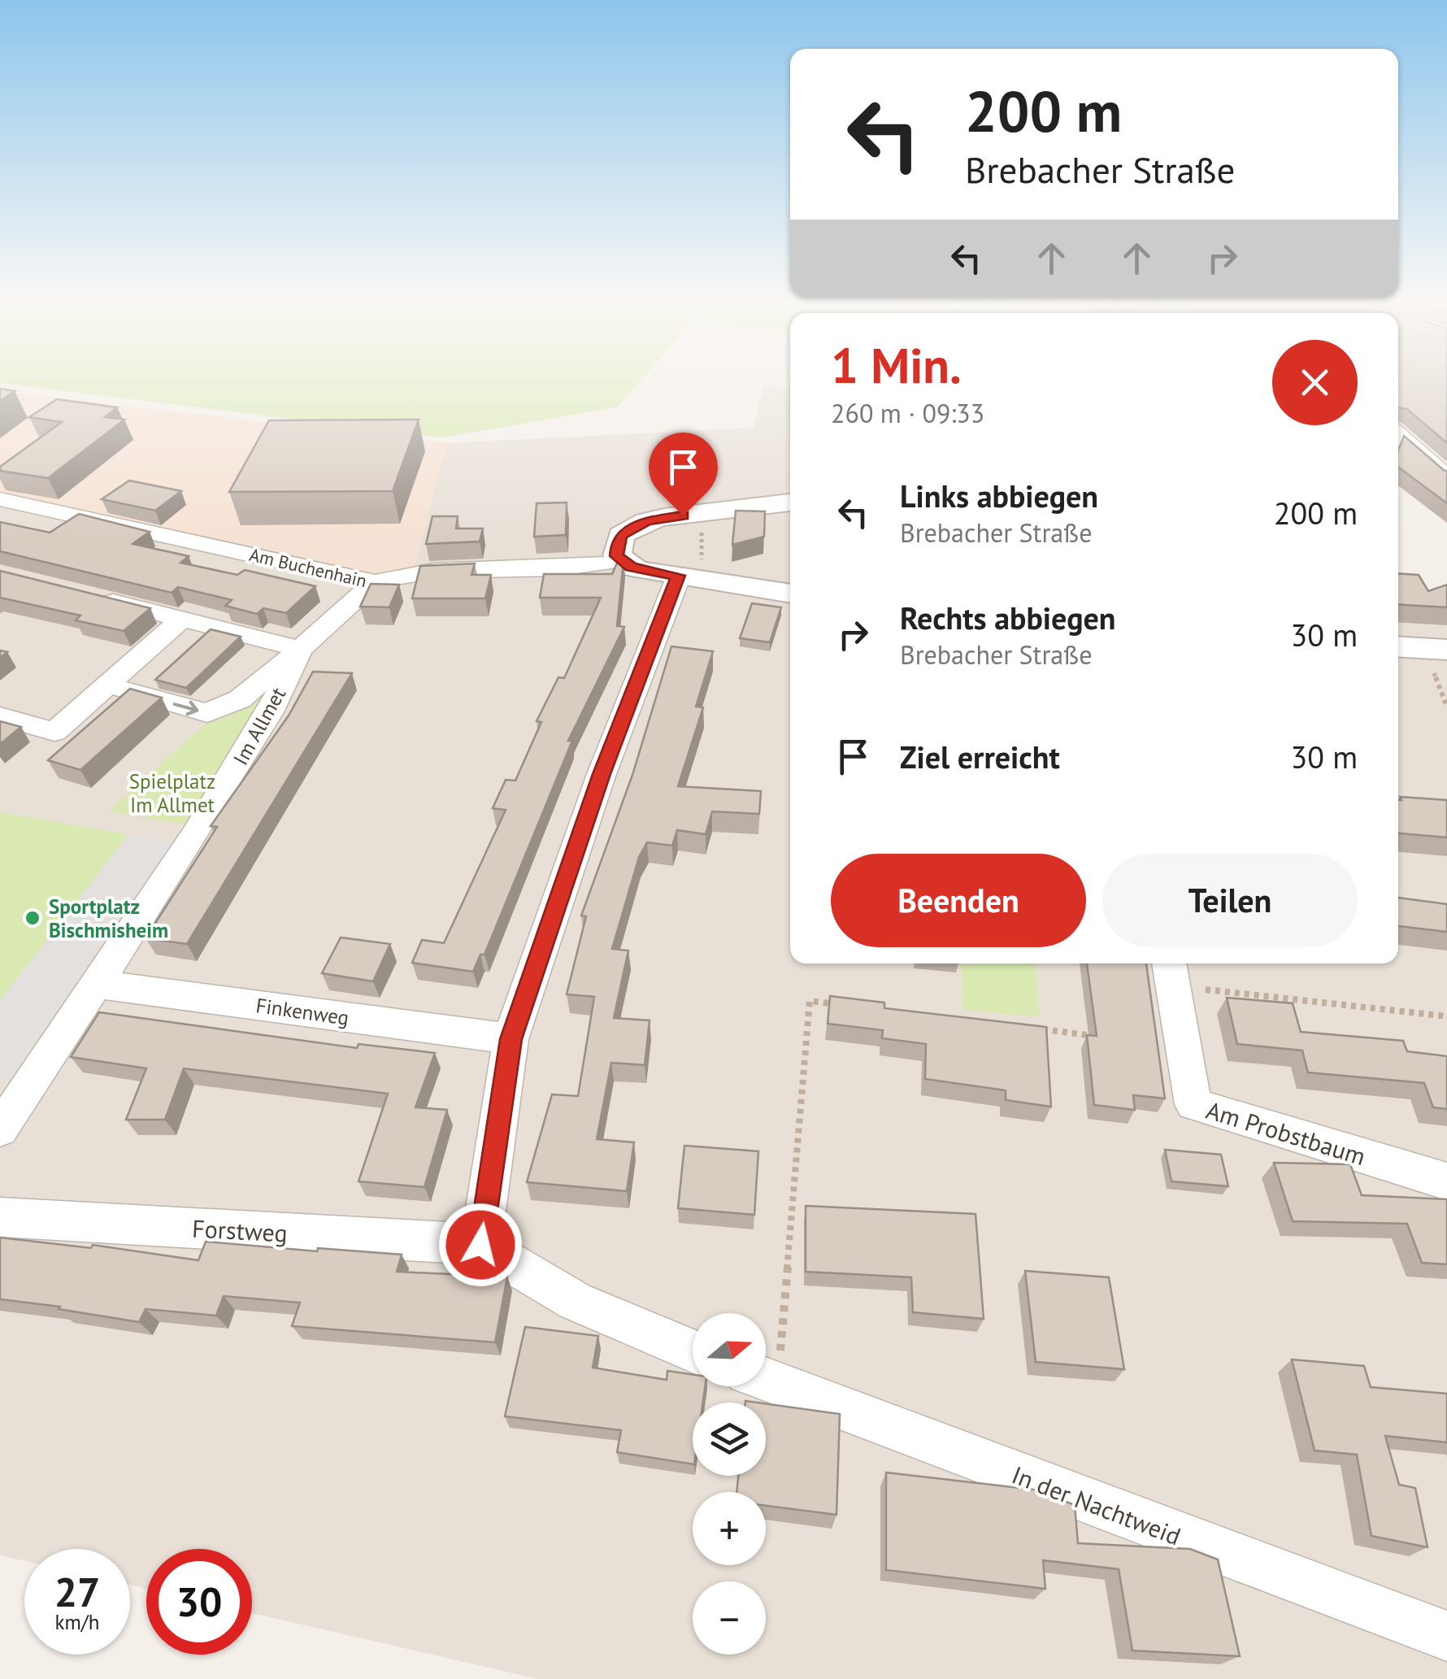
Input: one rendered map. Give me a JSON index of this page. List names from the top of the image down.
{
  "streets": {
    "street": [
      "Am Buchenhain",
      "Im Allmet",
      "Finkenweg",
      "Am Probstbaum",
      "Forstweg",
      "In der Nachtweid"
    ]
  },
  "crossings": [
    ["Am Buchenhain", "Im Allmet"],
    ["Im Allmet", "Finkenweg"]
  ],
  "parks": ["Spielplatz Im Allmet"],
  "places": ["Sportplatz Bischmisheim"],
  "north": "right",
  "page": {
    "turn": ["200 m", "Brebacher Straße"],
    "heading": ["1 Min.", "260 m · 09:33"],
    "list": [
      {
        "name": "Links abbiegen",
        "note": "Brebacher Straße",
        "value": "200 m"
      },
      {
        "name": "Rechts abbiegen",
        "note": "Brebacher Straße",
        "value": "30 m"
      },
      {
        "name": "Ziel erreicht",
        "value": "30 m"
      }
    ],
    "buttons": ["Beenden", "Teilen"],
    "map_buttons": ["+", "−"],
    "speed": "27 km/h",
    "limit": "30"
  }
}
